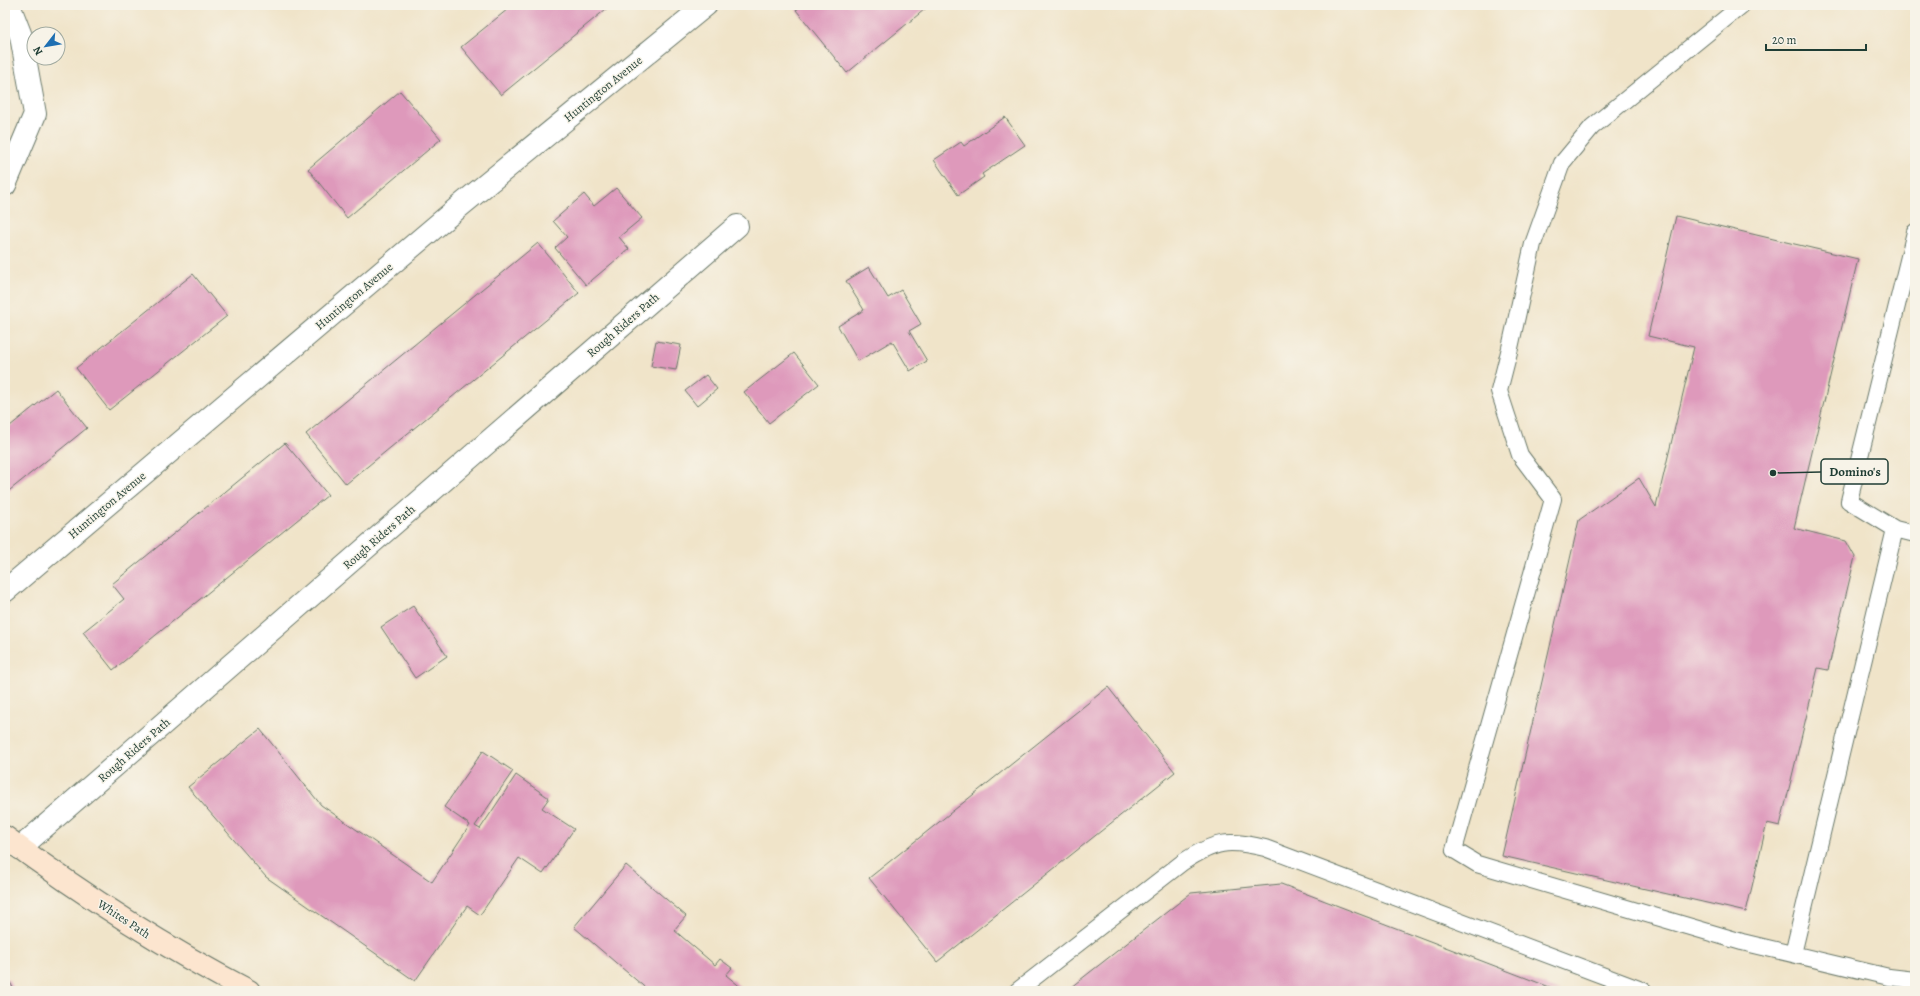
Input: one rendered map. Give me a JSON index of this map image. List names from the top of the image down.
{
  "streets": {
    "street": ["Huntington Avenue", "Rough Riders Path", "Whites Path"]
  },
  "crossings": [
    ["Rough Riders Path", "Whites Path"]
  ],
  "places": ["Domino's"],
  "scale_bar": "20 m",
  "north": "bottom left"
}
